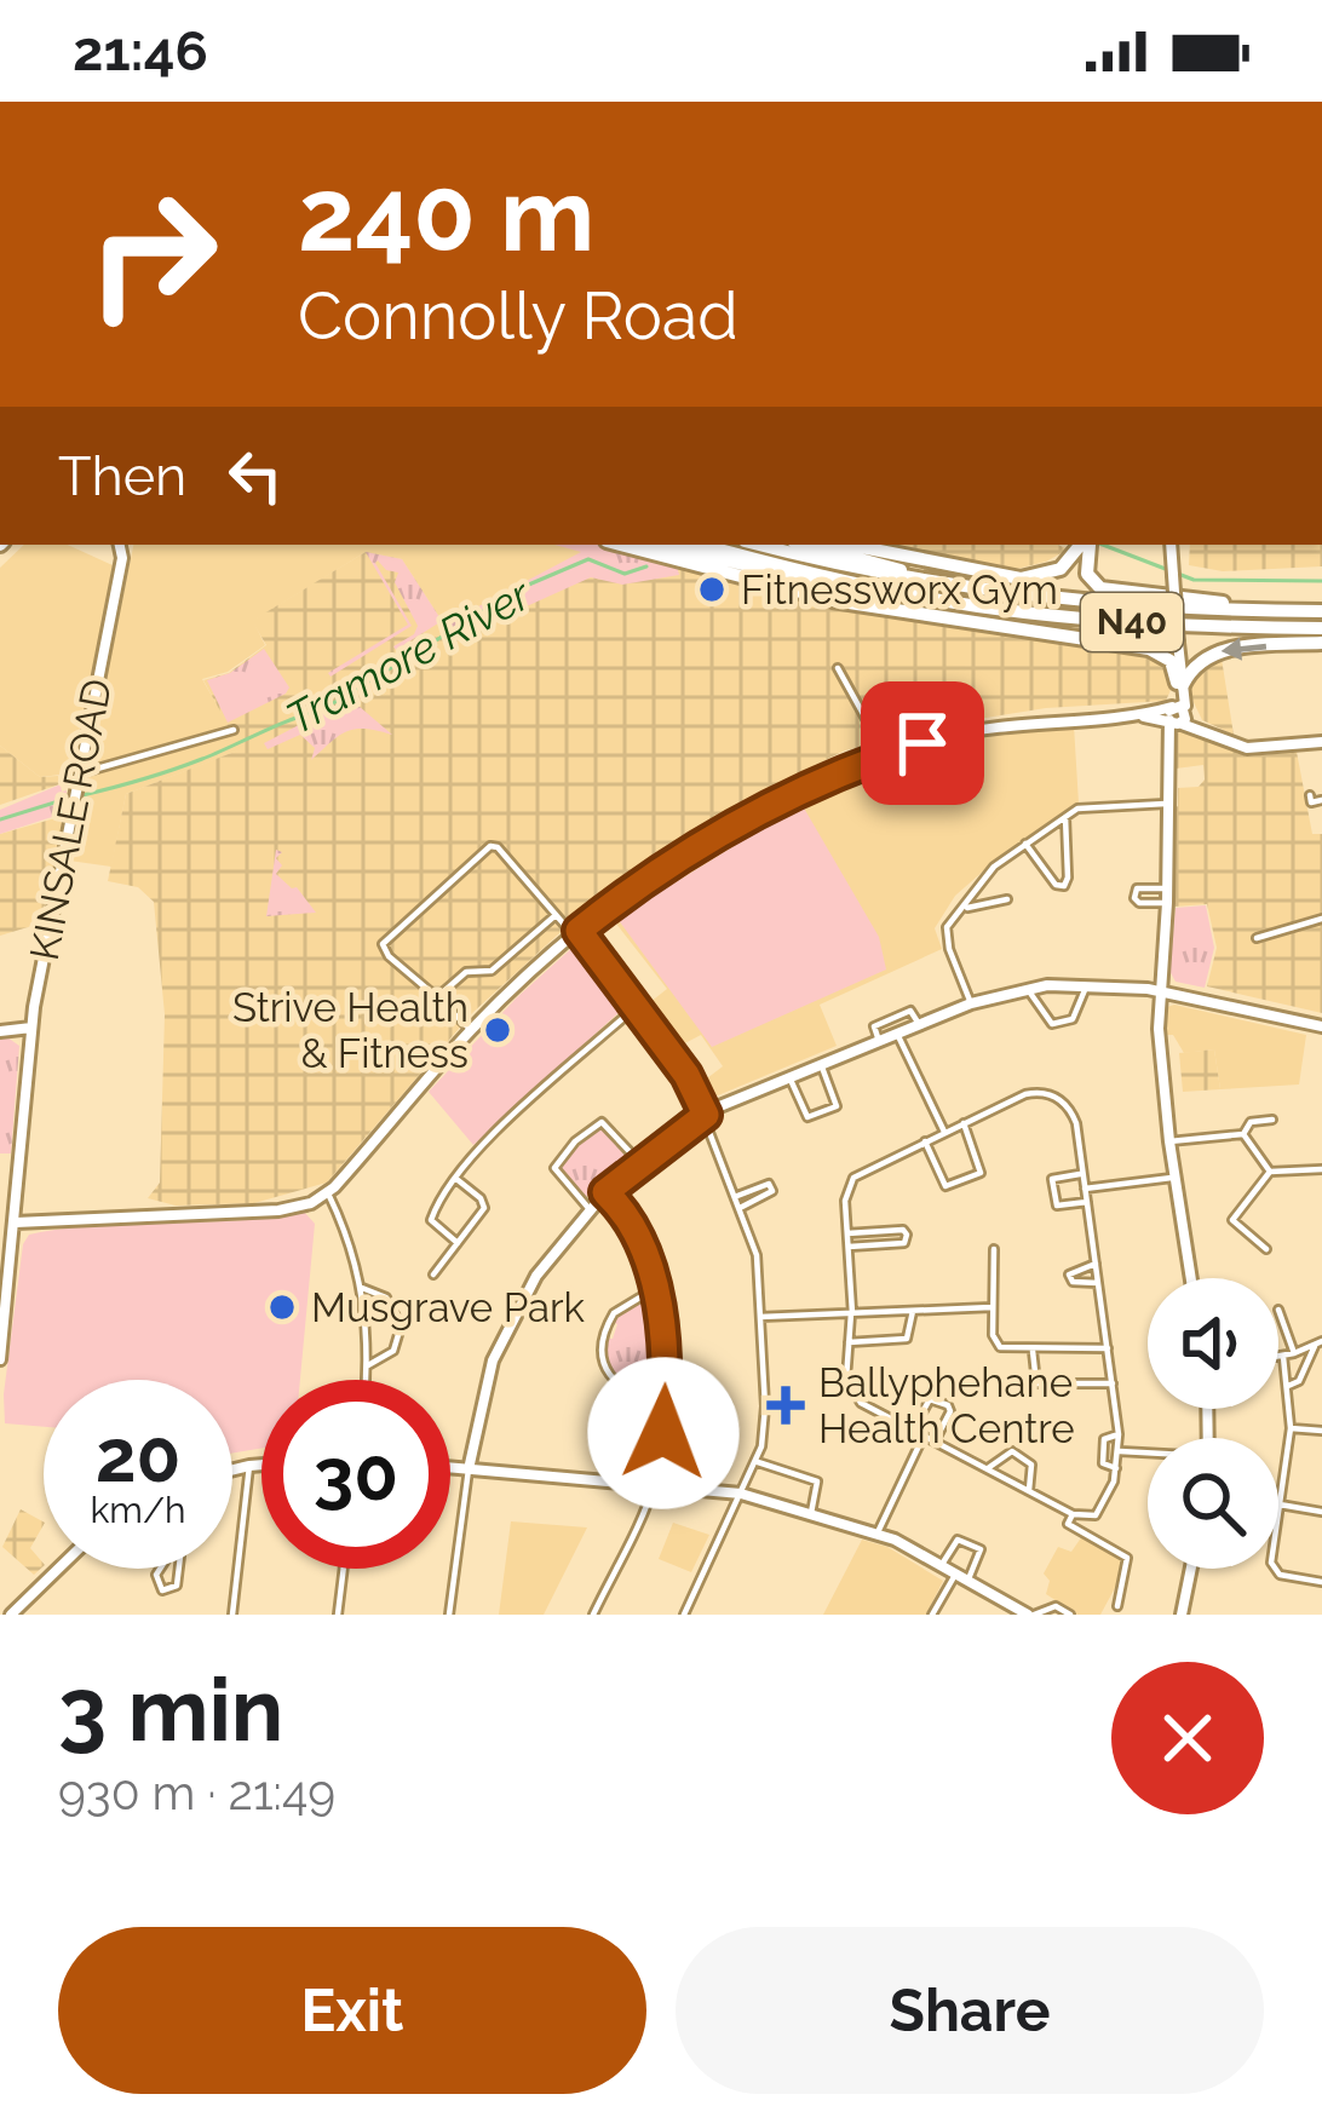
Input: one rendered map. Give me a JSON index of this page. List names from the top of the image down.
{
  "streets": {
    "highway": ["N40"],
    "street": ["KINSALE ROAD"]
  },
  "water": ["Tramore River"],
  "places": {
    "other": ["Fitnessworx Gym", "Strive Health & Fitness", "Musgrave Park"],
    "health": ["Ballyphehane Health Centre"]
  },
  "page": {
    "status": "21:46",
    "turn": ["240 m", "Connolly Road"],
    "then": "Then",
    "speed": "20 km/h",
    "limit": "30",
    "heading": ["3 min", "930 m · 21:49"],
    "buttons": ["Exit", "Share"]
  }
}
